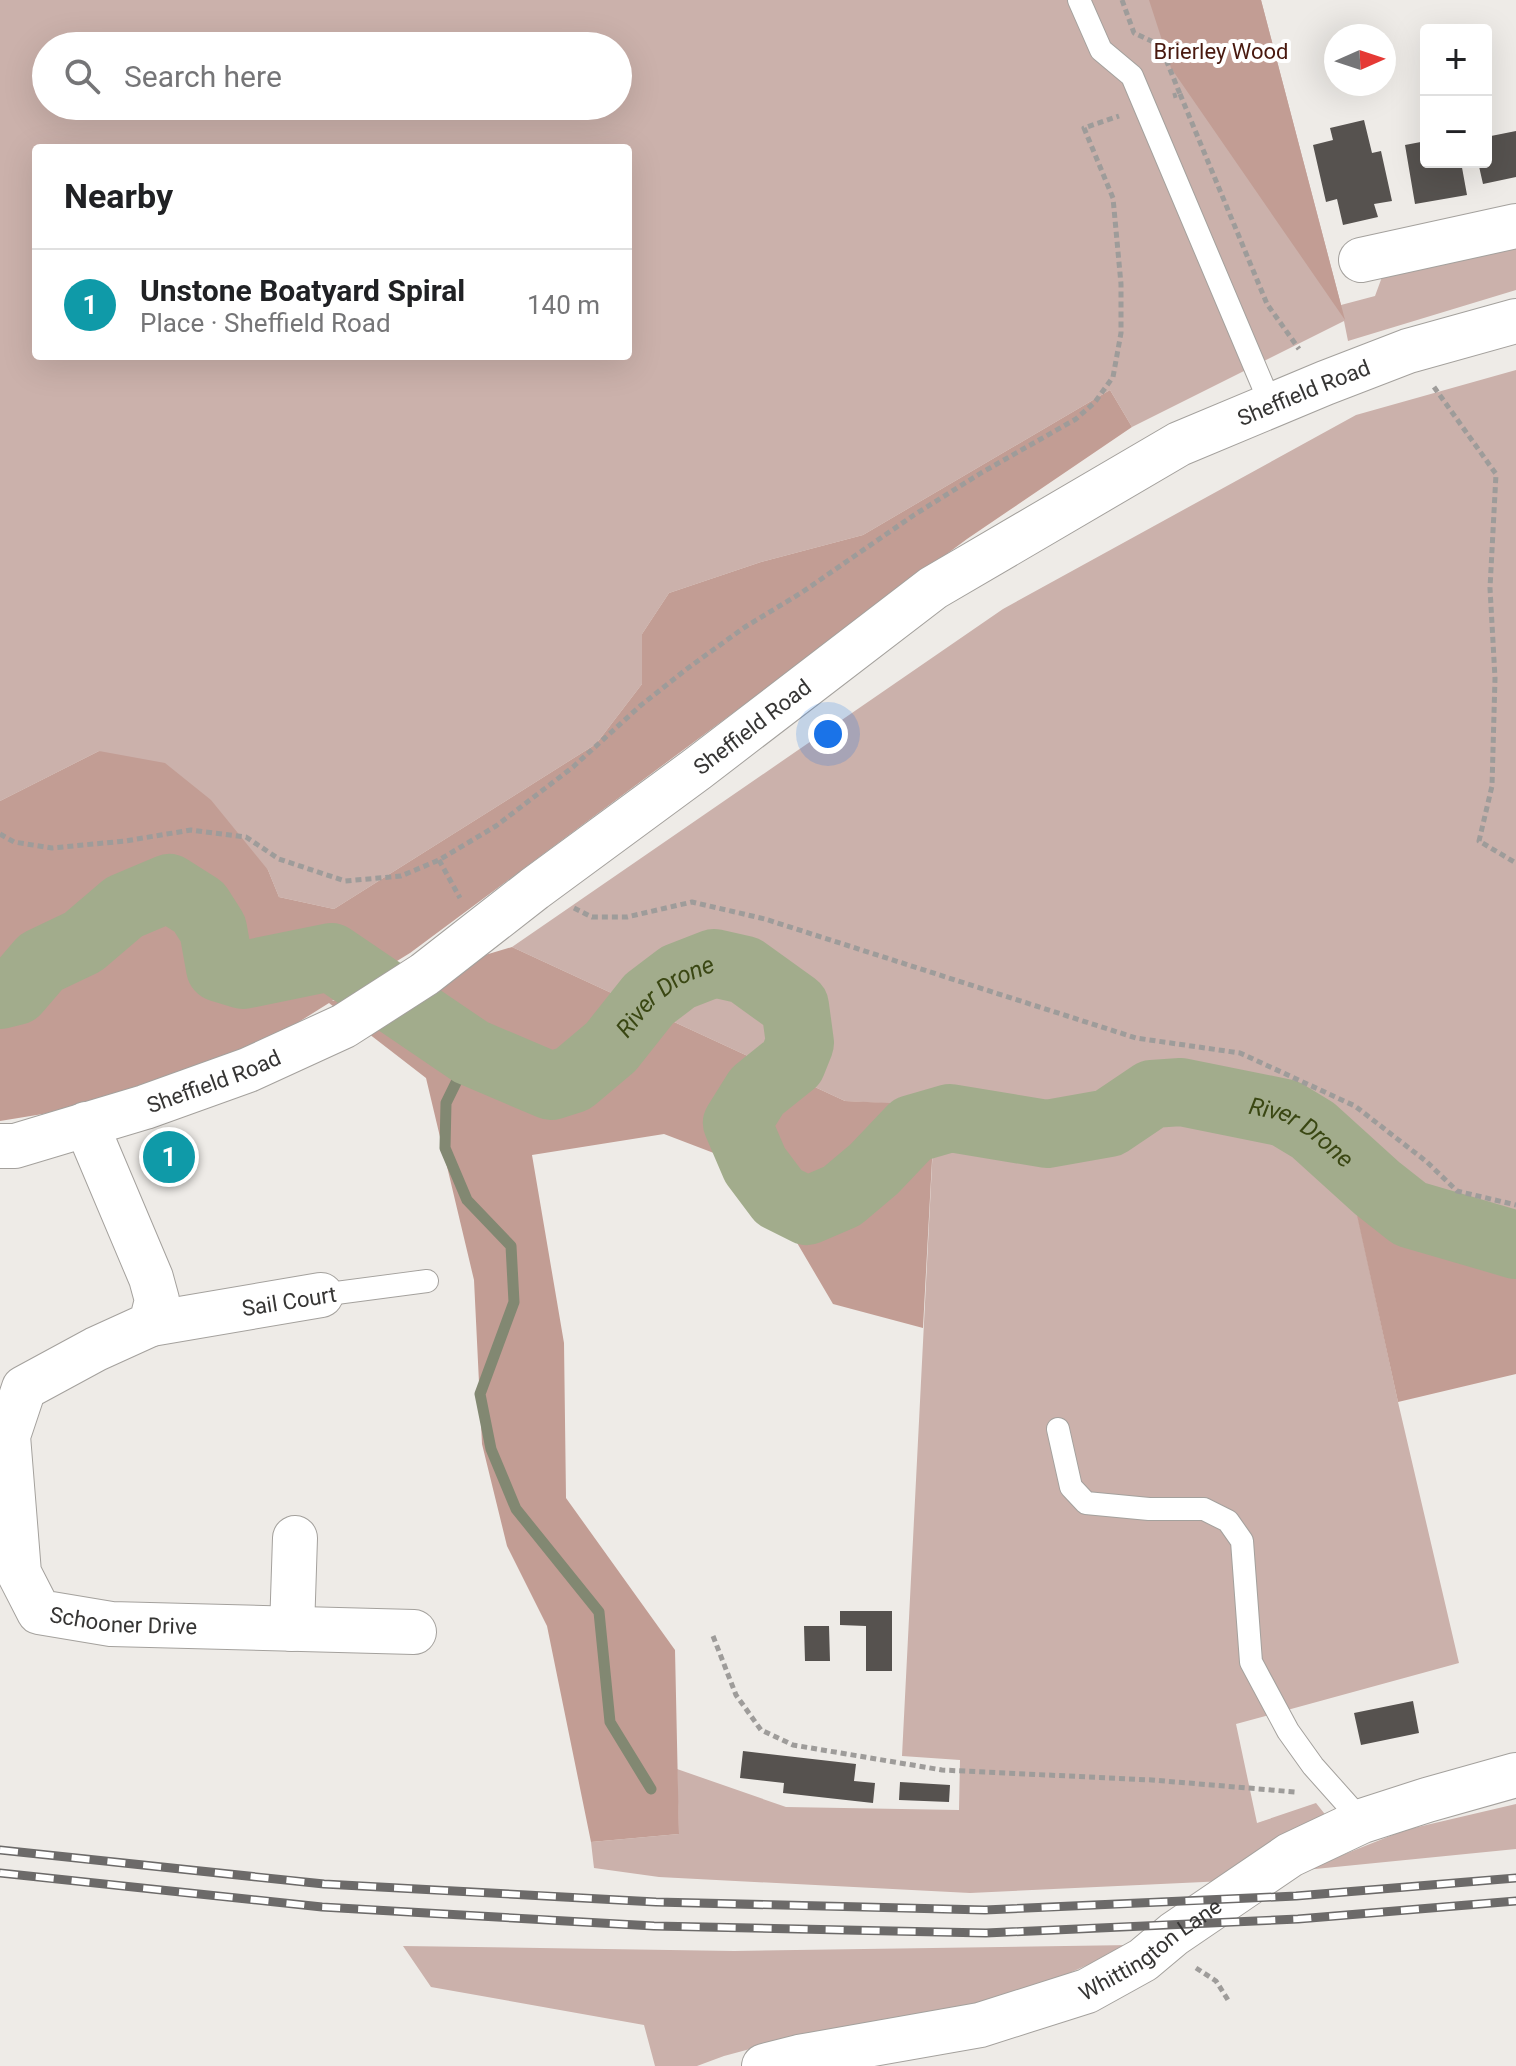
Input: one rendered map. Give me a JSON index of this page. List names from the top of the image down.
{
  "streets": {
    "street": [
      "Sheffield Road",
      "Sail Court",
      "Schooner Drive",
      "Whittington Lane"
    ]
  },
  "crossings": [
    ["Sail Court", "Schooner Drive"]
  ],
  "water": ["River Drone"],
  "parks": ["Brierley Wood"],
  "north": "right",
  "page": {
    "map_buttons": ["+", "−"],
    "search": "Search here",
    "heading": "Nearby",
    "list": [
      {
        "mark": "1",
        "name": "Unstone Boatyard Spiral",
        "note": "Place · Sheffield Road",
        "value": "140 m"
      }
    ],
    "pins": "1"
  }
}
